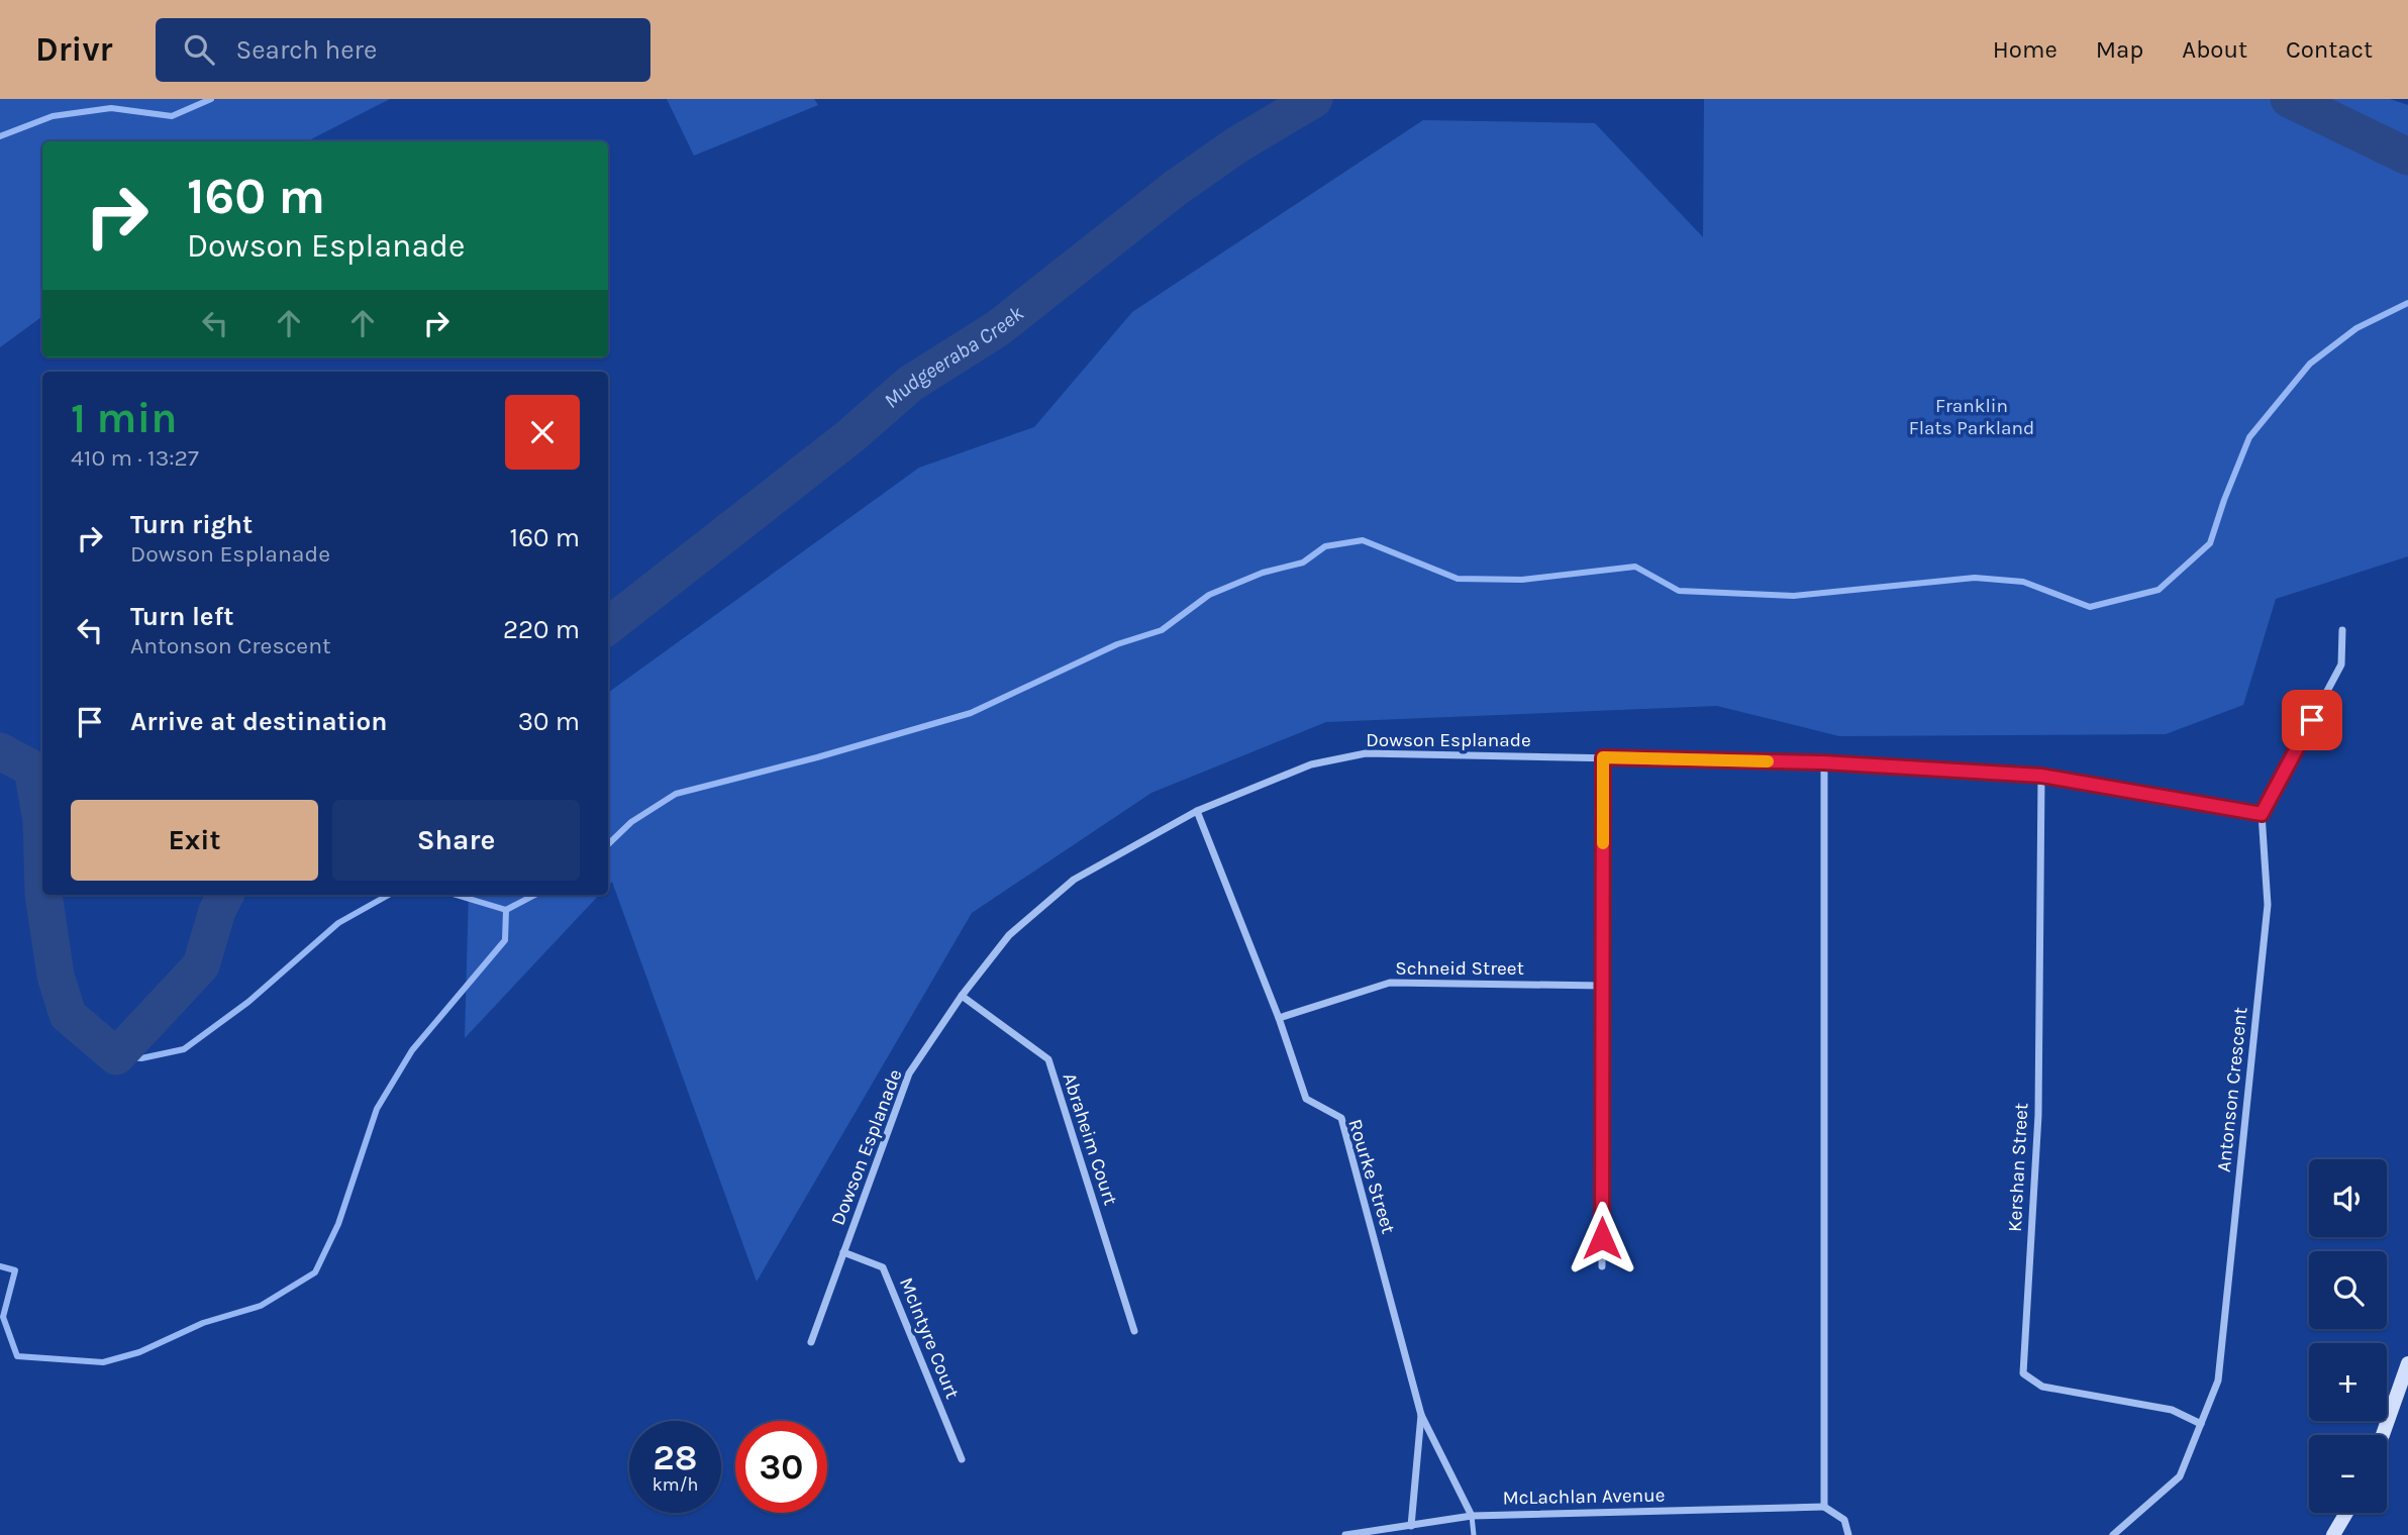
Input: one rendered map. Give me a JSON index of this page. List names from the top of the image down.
{
  "streets": {
    "street": [
      "Dowson Esplanade",
      "Schneid Street",
      "Antonson Crescent",
      "Abraheim Court",
      "Kershan Street",
      "Rourke Street",
      "McIntyre Court",
      "McLachlan Avenue"
    ]
  },
  "crossings": [
    ["Dowson Esplanade", "Antonson Crescent"],
    ["Dowson Esplanade", "Abraheim Court"],
    ["Dowson Esplanade", "Kershan Street"],
    ["Dowson Esplanade", "Rourke Street"],
    ["Dowson Esplanade", "McIntyre Court"],
    ["Schneid Street", "Rourke Street"],
    ["Antonson Crescent", "Kershan Street"],
    ["Rourke Street", "McLachlan Avenue"]
  ],
  "water": ["Mudgeeraba Creek"],
  "parks": ["Franklin Flats Parkland"],
  "page": {
    "header": "Drivr",
    "search": "Search here",
    "nav": [
      "Home",
      "Map",
      "About",
      "Contact"
    ],
    "turn": ["160 m", "Dowson Esplanade"],
    "heading": ["1 min", "410 m · 13:27"],
    "list": [
      {
        "name": "Turn right",
        "note": "Dowson Esplanade",
        "value": "160 m"
      },
      {
        "name": "Turn left",
        "note": "Antonson Crescent",
        "value": "220 m"
      },
      {
        "name": "Arrive at destination",
        "value": "30 m"
      }
    ],
    "buttons": ["Exit", "Share"],
    "map_buttons": ["+", "−"],
    "speed": "28 km/h",
    "limit": "30"
  }
}
